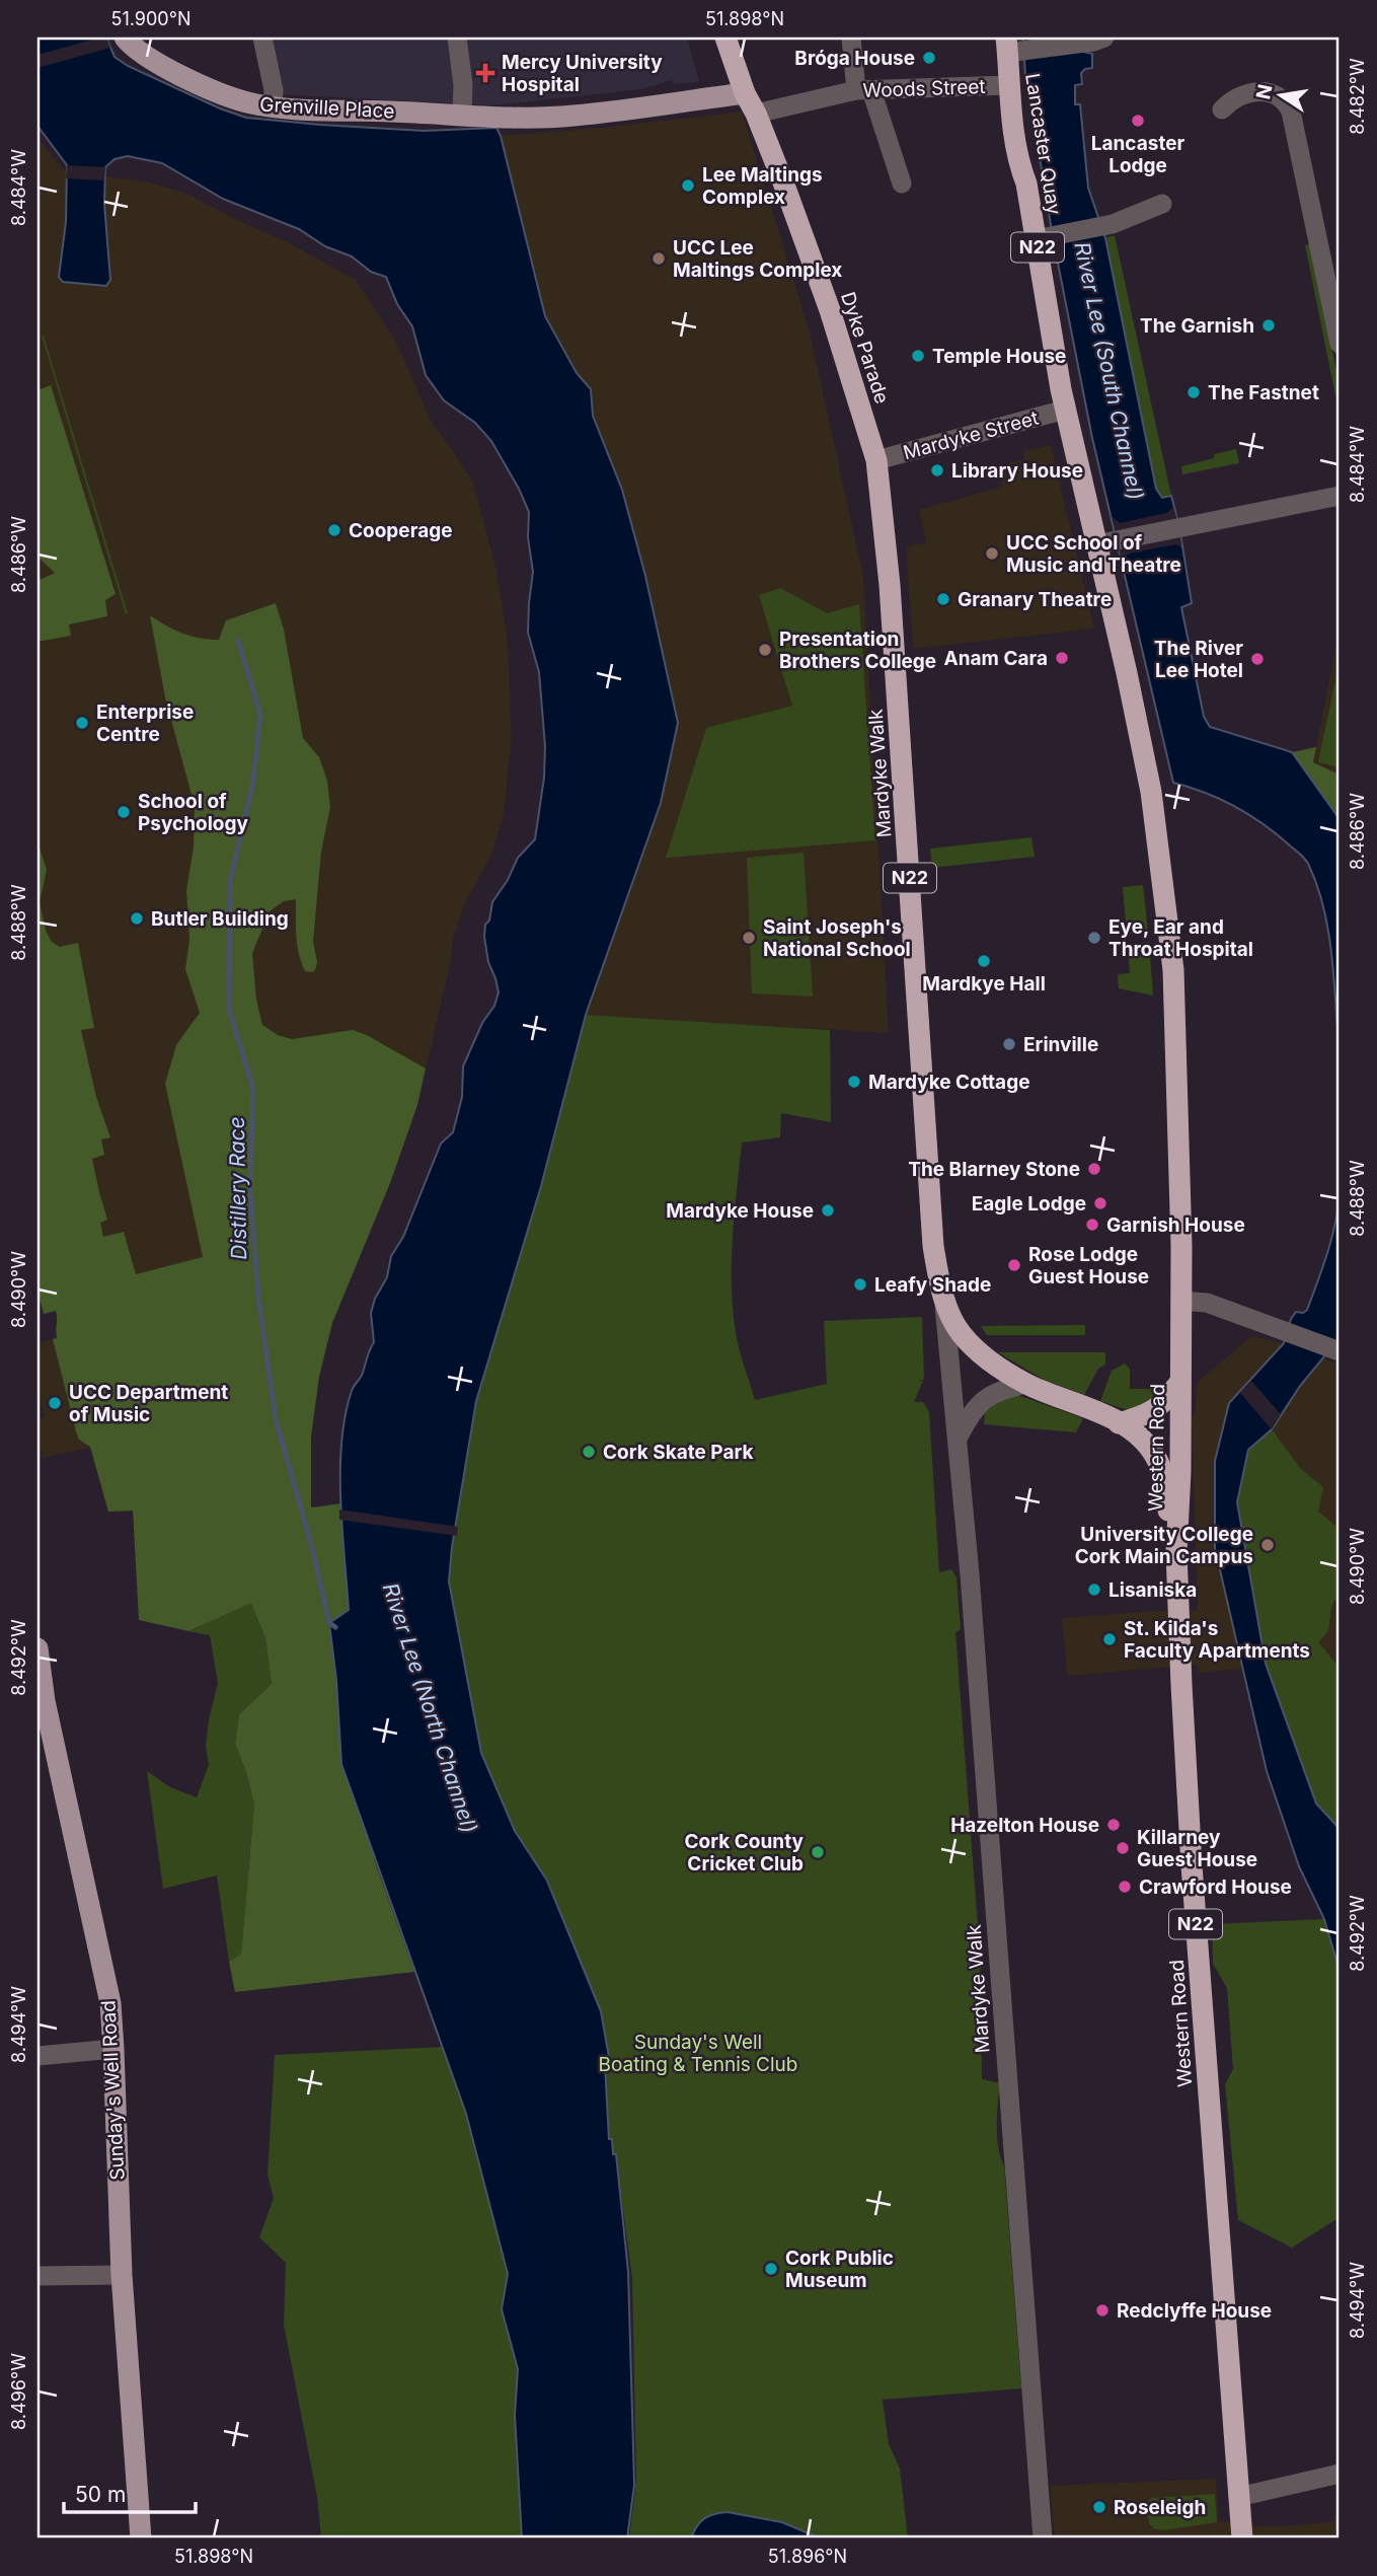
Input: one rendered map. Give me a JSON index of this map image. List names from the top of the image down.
{
  "streets": {
    "highway": [
      "Lancaster Quay",
      "N22",
      "Dyke Parade",
      "Mardyke Walk",
      "Western Road"
    ],
    "main road": ["Grenville Place", "Sunday's Well Road"],
    "street": ["Woods Street", "Mardyke Street"]
  },
  "crossings": [
    ["Woods Street", "Lancaster Quay"],
    ["Woods Street", "Dyke Parade"],
    ["Grenville Place", "N22"],
    ["Grenville Place", "Dyke Parade"],
    ["Lancaster Quay", "Mardyke Street"],
    ["Lancaster Quay", "Western Road"],
    ["N22", "Dyke Parade"],
    ["N22", "Mardyke Walk"],
    ["N22", "Western Road"],
    ["Dyke Parade", "Mardyke Street"],
    ["Dyke Parade", "Mardyke Walk"],
    ["Mardyke Street", "Mardyke Walk"],
    ["Mardyke Street", "Western Road"]
  ],
  "water": ["River Lee (South Channel)", "Distillery Race", "River Lee (North Channel)"],
  "parks": ["Sunday's Well Boating & Tennis Club"],
  "places": {
    "other": [
      "Bróga House",
      "Lancaster Lodge",
      "Lee Maltings Complex",
      "UCC Lee Maltings Complex",
      "The Garnish",
      "Temple House",
      "The Fastnet",
      "Library House",
      "Cooperage",
      "UCC School of Music and Theatre",
      "Granary Theatre",
      "Presentation Brothers College",
      "Anam Cara",
      "The River Lee Hotel",
      "Enterprise Centre",
      "School of Psychology",
      "Butler Building",
      "Saint Joseph's National School",
      "Eye, Ear and Throat Hospital",
      "Mardkye Hall",
      "Erinville",
      "Mardyke Cottage",
      "The Blarney Stone",
      "Eagle Lodge",
      "Mardyke House",
      "Garnish House",
      "Rose Lodge Guest House",
      "Leafy Shade",
      "UCC Department of Music",
      "Cork Skate Park",
      "University College Cork Main Campus",
      "Lisaniska",
      "St. Kilda's Faculty Apartments",
      "Hazelton House",
      "Killarney Guest House",
      "Cork County Cricket Club",
      "Crawford House",
      "Cork Public Museum",
      "Redclyffe House",
      "Roseleigh"
    ],
    "health": ["Mercy University Hospital"]
  },
  "scale_bar": "50 m",
  "north": "left",
  "coordinates": [
    "51.900°N",
    "51.898°N",
    "8.482°W",
    "8.484°W",
    "8.486°W",
    "8.488°W",
    "8.490°W",
    "8.492°W",
    "8.494°W",
    "8.496°W",
    "51.896°N"
  ]
}
